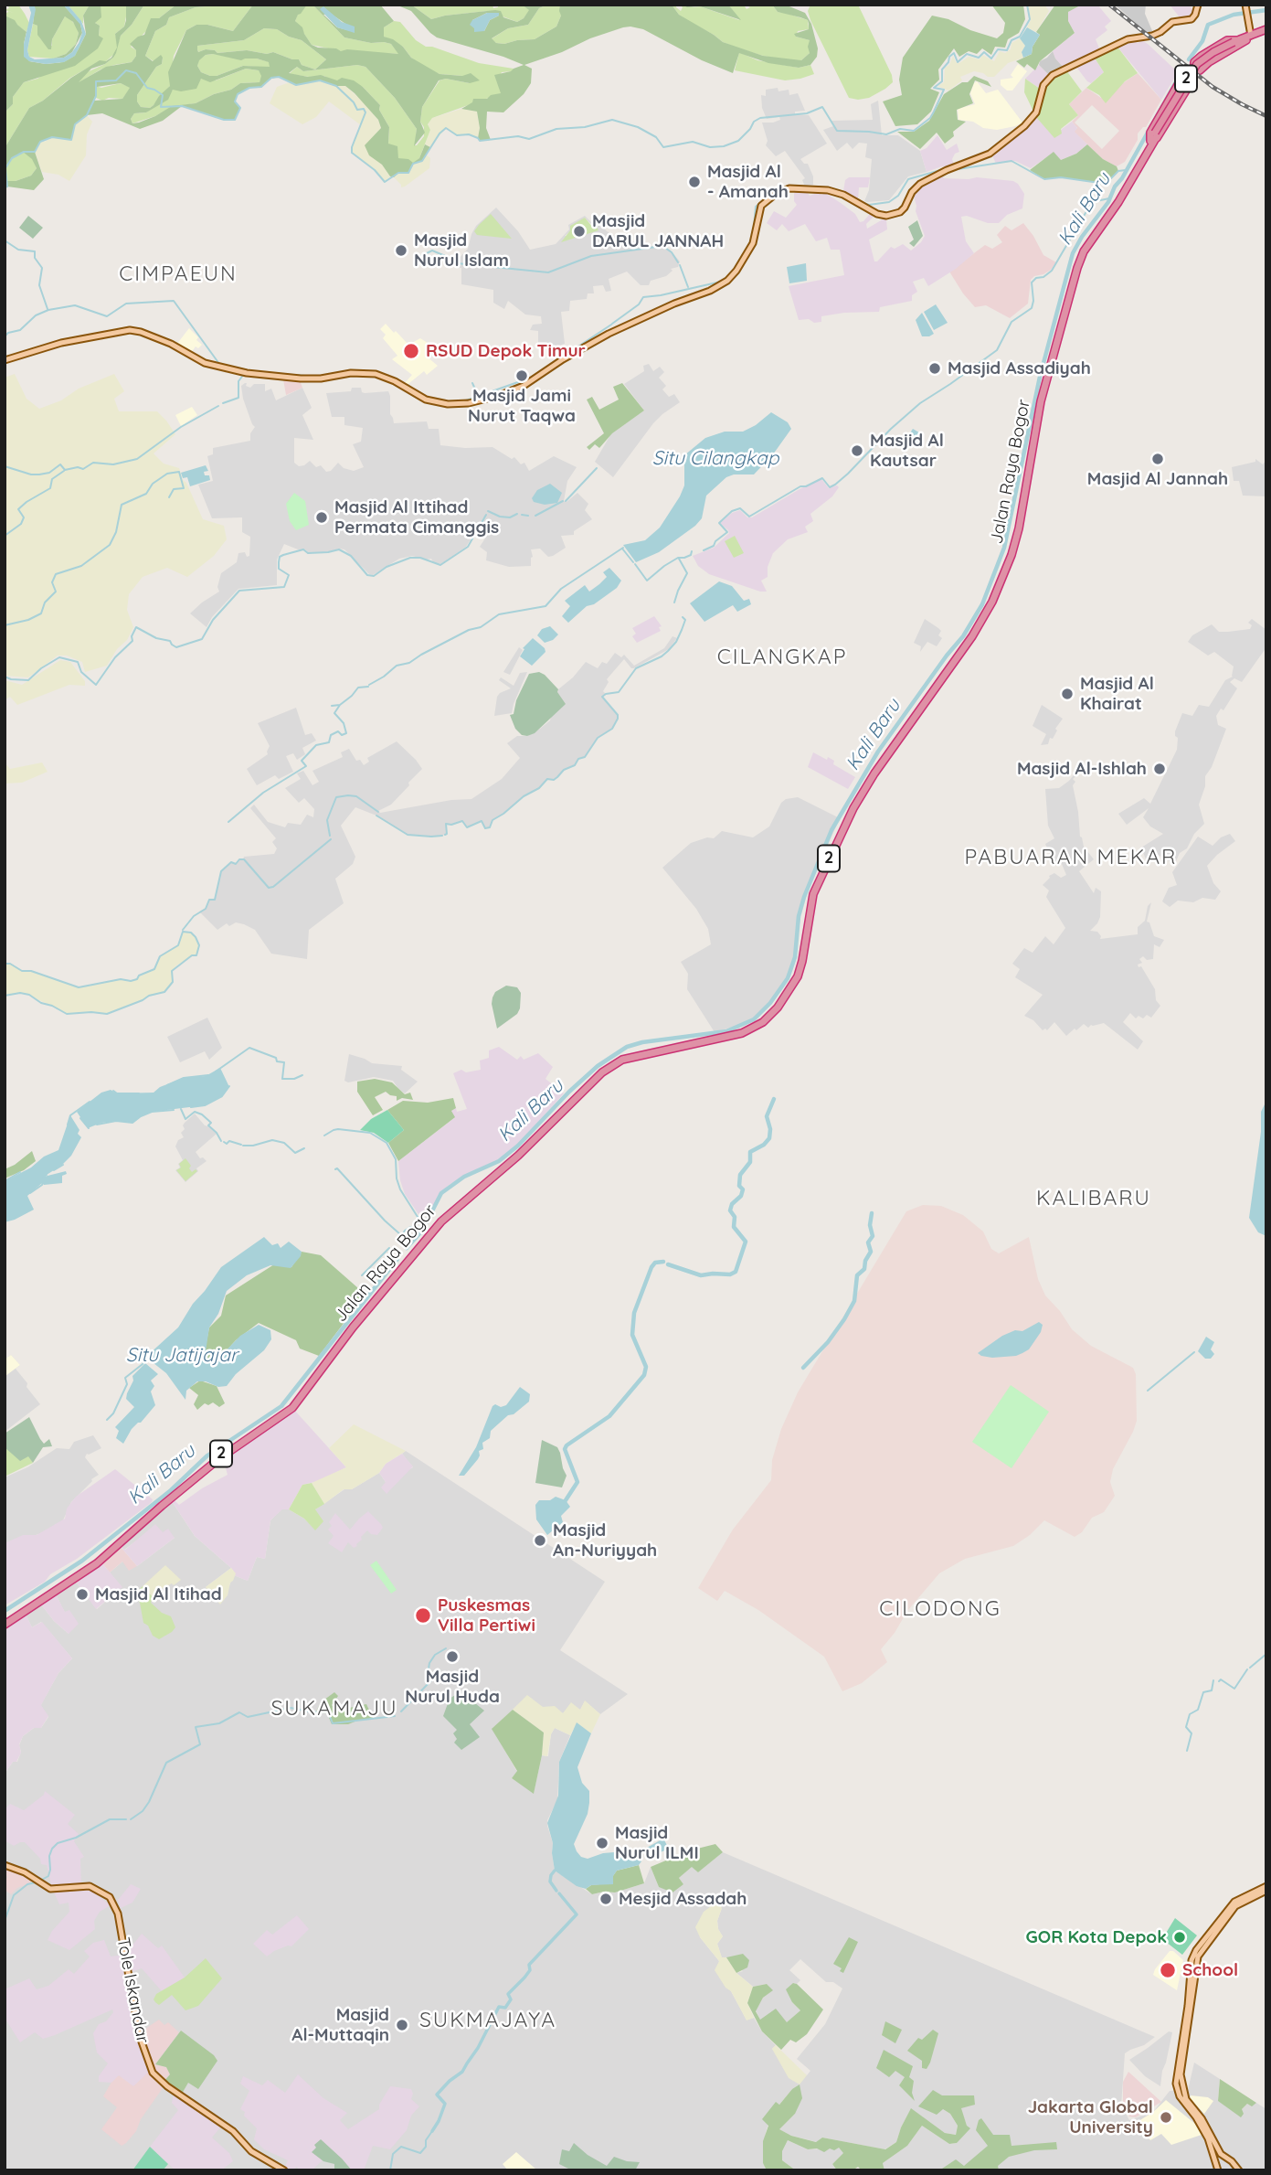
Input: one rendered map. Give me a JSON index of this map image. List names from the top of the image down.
{
  "streets": {
    "highway": ["2", "Jalan Raya Bogor"],
    "main road": ["Tole Iskandar"]
  },
  "districts": [
    "CIMPAEUN",
    "CILANGKAP",
    "PABUARAN MEKAR",
    "KALIBARU",
    "CILODONG",
    "SUKAMAJU",
    "SUKMAJAYA"
  ],
  "water": ["Kali Baru", "Situ Cilangkap", "Situ Jatijajar"],
  "places": [
    "Masjid Al - Amanah",
    "Masjid DARUL JANNAH",
    "Masjid Nurul Islam",
    "RSUD Depok Timur",
    "Masjid Assadiyah",
    "Masjid Jami Nurut Taqwa",
    "Masjid Al Kautsar",
    "Masjid Al Jannah",
    "Masjid Al Ittihad Permata Cimanggis",
    "Masjid Al Khairat",
    "Masjid Al-Ishlah",
    "Masjid An-Nuriyyah",
    "Masjid Al Itihad",
    "Puskesmas Villa Pertiwi",
    "Masjid Nurul Huda",
    "Masjid Nurul ILMI",
    "Mesjid Assadah",
    "GOR Kota Depok",
    "School",
    "Masjid Al-Muttaqin",
    "Jakarta Global University"
  ]
}
